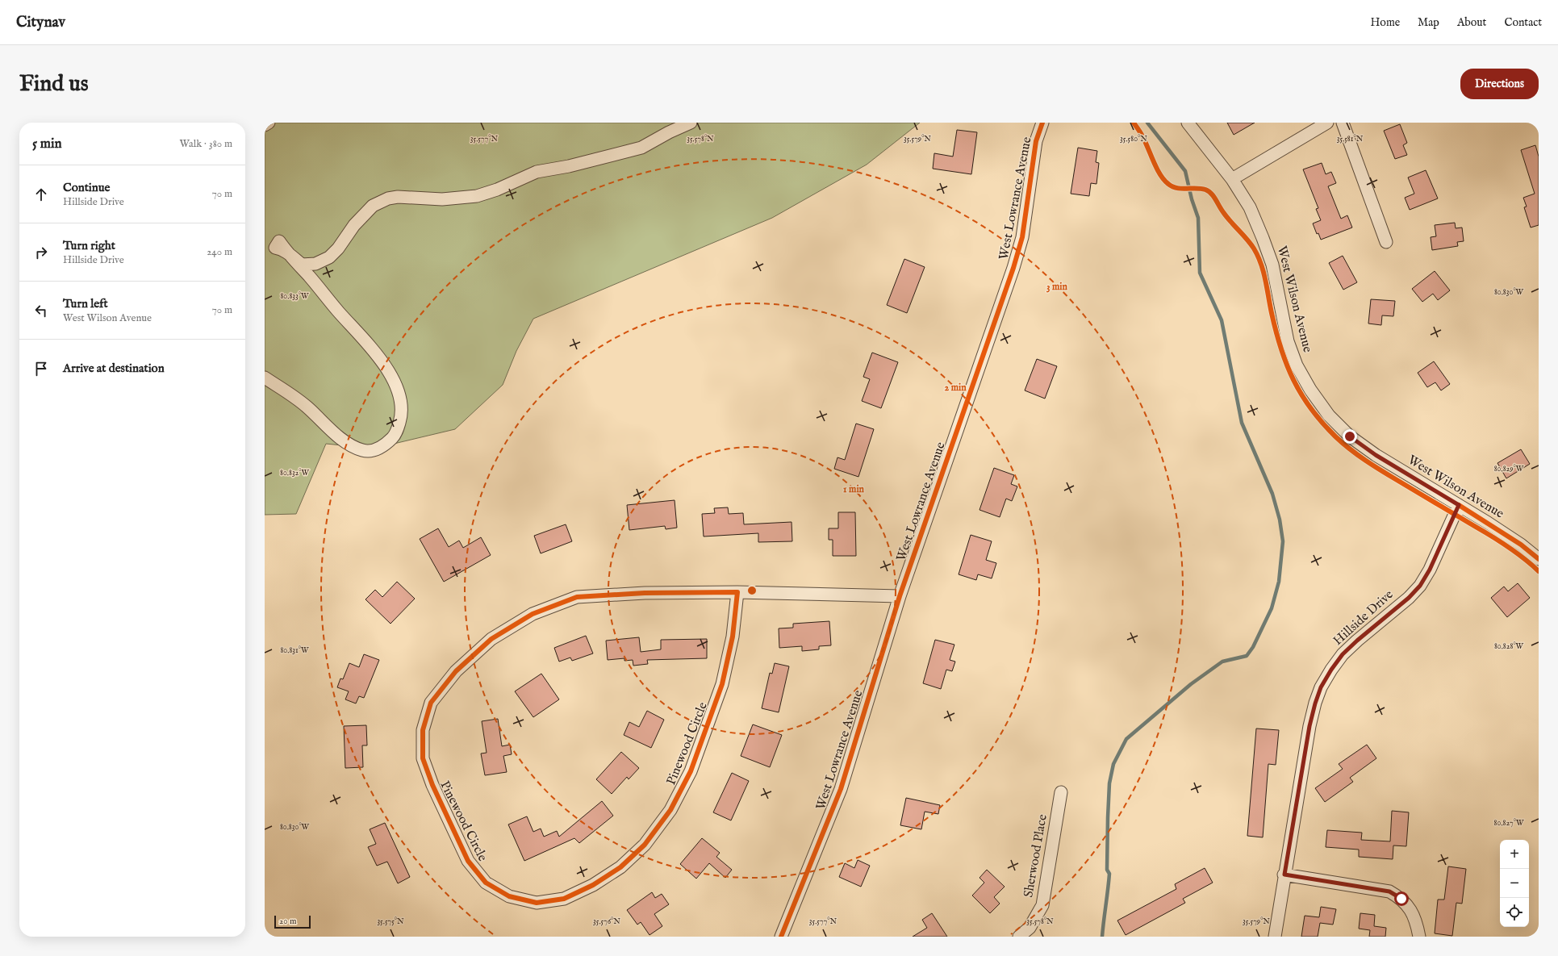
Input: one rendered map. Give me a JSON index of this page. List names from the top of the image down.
{
  "streets": {
    "street": [
      "West Lowrance Avenue",
      "West Wilson Avenue",
      "Hillside Drive",
      "Pinewood Circle",
      "Sherwood Place"
    ]
  },
  "crossings": [
    ["West Lowrance Avenue", "Pinewood Circle"],
    ["West Wilson Avenue", "Hillside Drive"]
  ],
  "scale_bar": "20 m",
  "page": {
    "header": "Citynav",
    "nav": [
      "Home",
      "Map",
      "About",
      "Contact"
    ],
    "buttons": "Directions",
    "title": "Find us",
    "heading": ["5 min", "Walk · 380 m"],
    "list": [
      ["Continue", "Hillside Drive", "70 m"],
      ["Turn right", "Hillside Drive", "240 m"],
      ["Turn left", "West Wilson Avenue", "70 m"],
      "Arrive at destination"
    ],
    "map_buttons": ["+", "−"],
    "scale": "20 m"
  },
  "coordinates": [
    "35.577°N",
    "35.579°N",
    "35.581°N",
    "35.578°N",
    "35.580°N",
    "80.830°W",
    "80.833°W",
    "80.829°W",
    "80.832°W",
    "80.828°W",
    "80.831°W",
    "80.827°W",
    "35.575°N",
    "35.576°N"
  ],
  "rings": ["3 min", "2 min", "1 min"]
}
